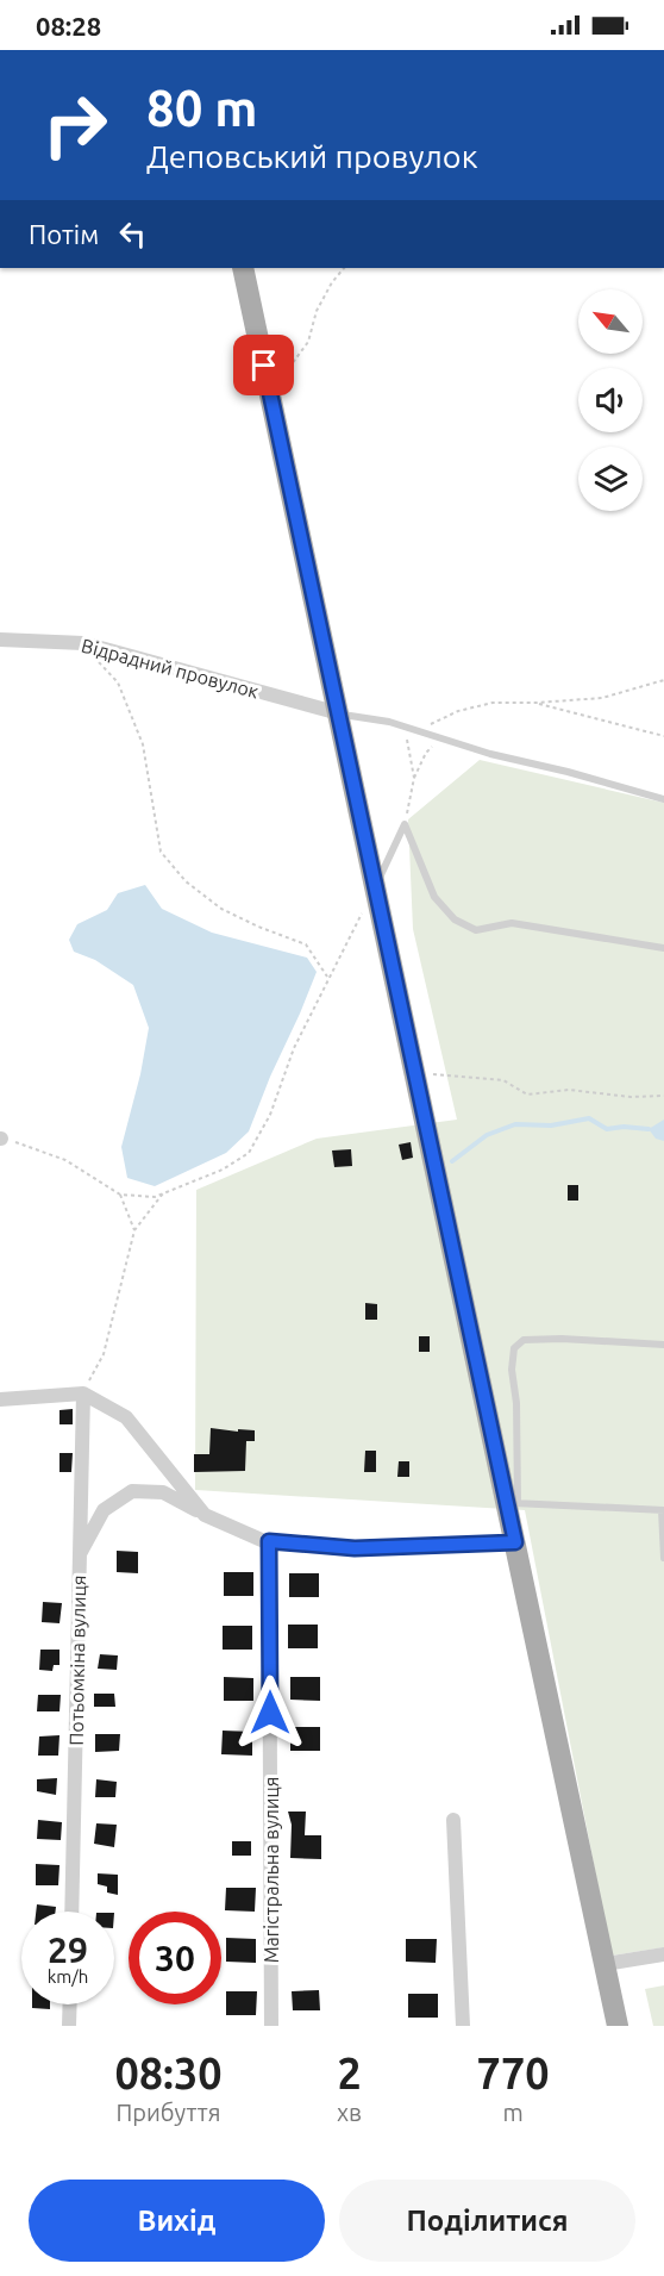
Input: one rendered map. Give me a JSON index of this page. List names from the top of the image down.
{
  "streets": {
    "street": ["Відрадний провулок", "Потьомкіна вулиця", "Магістральна вулиця"]
  },
  "north": "top left",
  "page": {
    "status": "08:28",
    "turn": ["80 m", "Деповський провулок"],
    "then": "Потім",
    "speed": "29 km/h",
    "limit": "30",
    "eta": [
      "08:30",
      "Прибуття",
      "2",
      "хв",
      "770",
      "m"
    ],
    "buttons": ["Вихід", "Поділитися"]
  }
}
